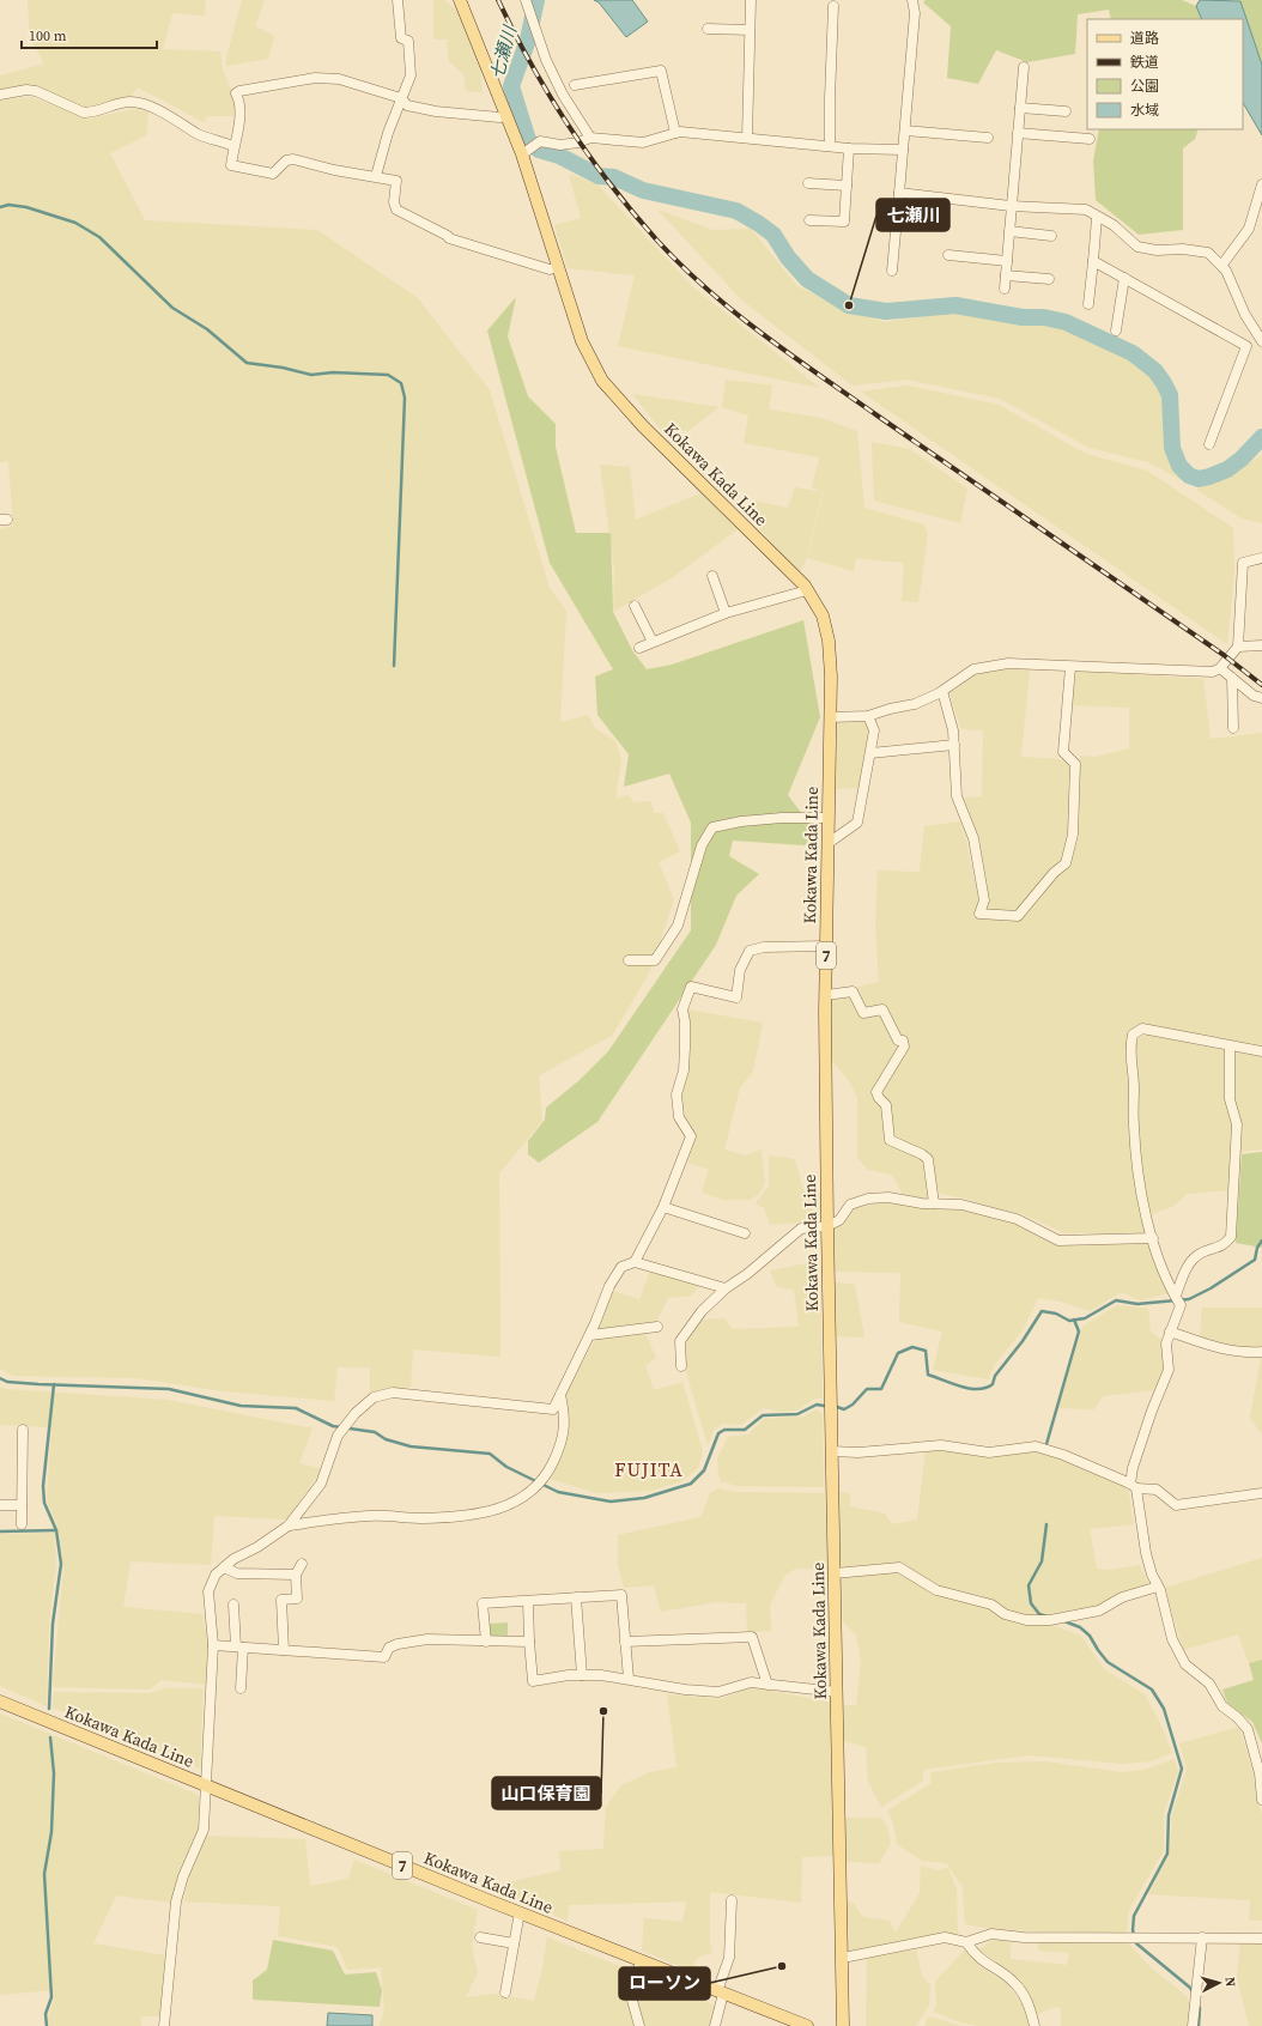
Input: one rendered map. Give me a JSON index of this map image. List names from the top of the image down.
{
  "streets": {
    "main road": ["Kokawa Kada Line", "7"]
  },
  "districts": ["FUJITA"],
  "water": ["七瀬川"],
  "places": ["七瀬川", "山口保育園", "ローソン"],
  "legend": [
    "道路",
    "鉄道",
    "公園",
    "水域"
  ],
  "scale_bar": "100 m",
  "north": "right"
}
